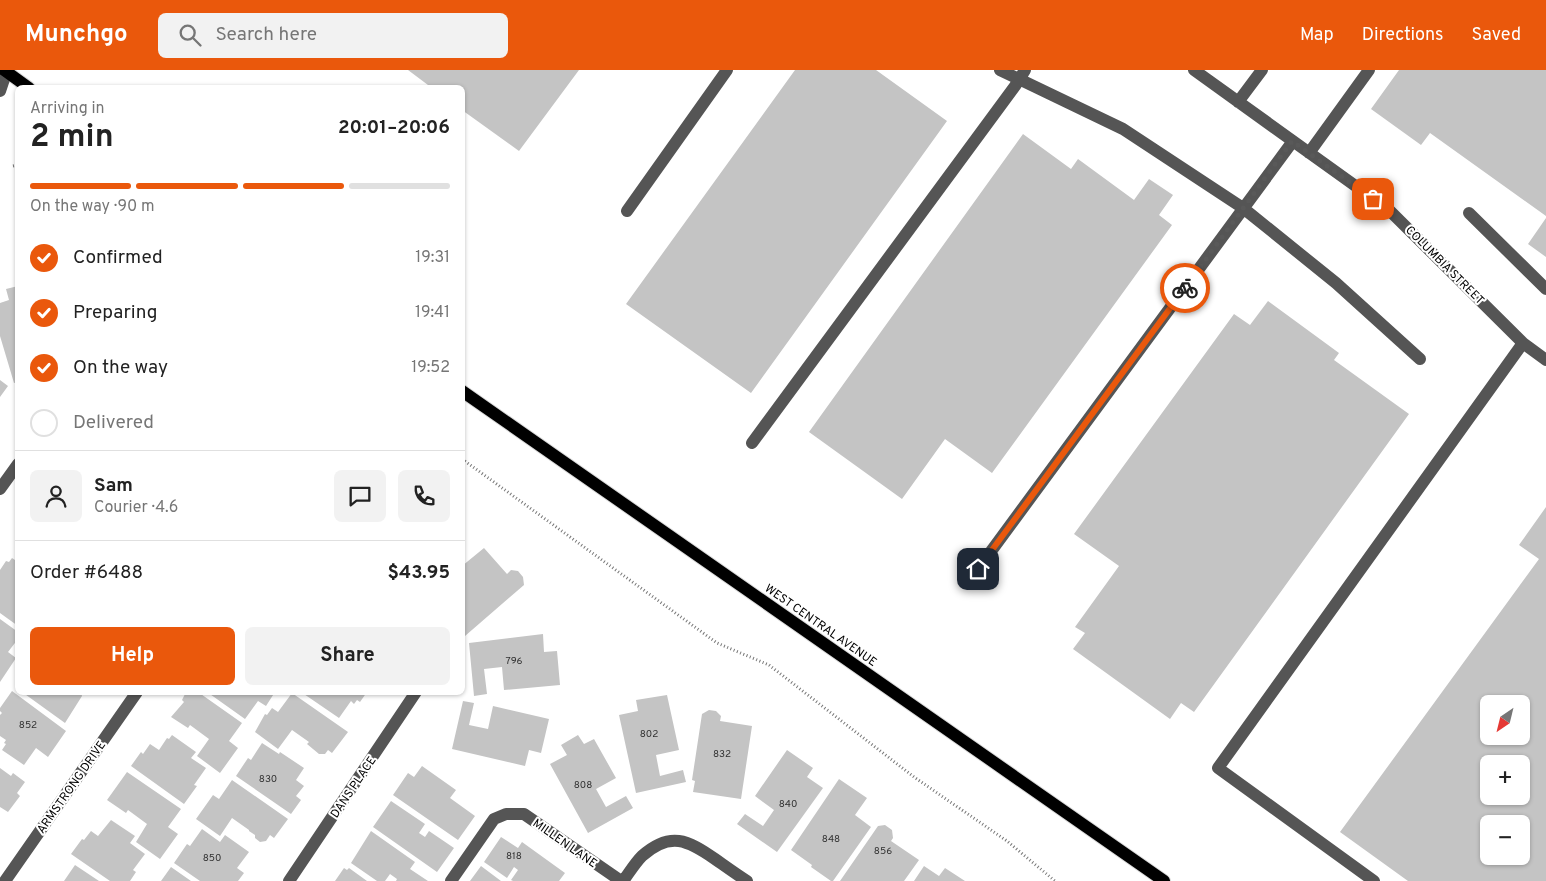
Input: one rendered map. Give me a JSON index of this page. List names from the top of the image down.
{
  "streets": {
    "main road": ["WEST CENTRAL AVENUE"],
    "street": [
      "COLUMBIA STREET",
      "ARMSTRONG DRIVE",
      "DANS PLACE",
      "MILLEN LANE"
    ]
  },
  "house_numbers": [
    "796",
    "852",
    "802",
    "832",
    "830",
    "808",
    "840",
    "848",
    "856",
    "818",
    "850"
  ],
  "north": "bottom left",
  "page": {
    "header": "Munchgo",
    "search": "Search here",
    "nav": ["Map", "Directions", "Saved"],
    "heading": ["2 min", "Arriving in", "20:01–20:06"],
    "panel": [
      "Sam",
      "Courier · 4.6",
      "Order #6488",
      "$43.95"
    ],
    "bar": "On the way · 90 m",
    "list": [
      ["Confirmed", "19:31"],
      ["Preparing", "19:41"],
      ["On the way", "19:52"],
      "Delivered"
    ],
    "buttons": ["Help", "Share"],
    "map_buttons": ["+", "−"]
  }
}
